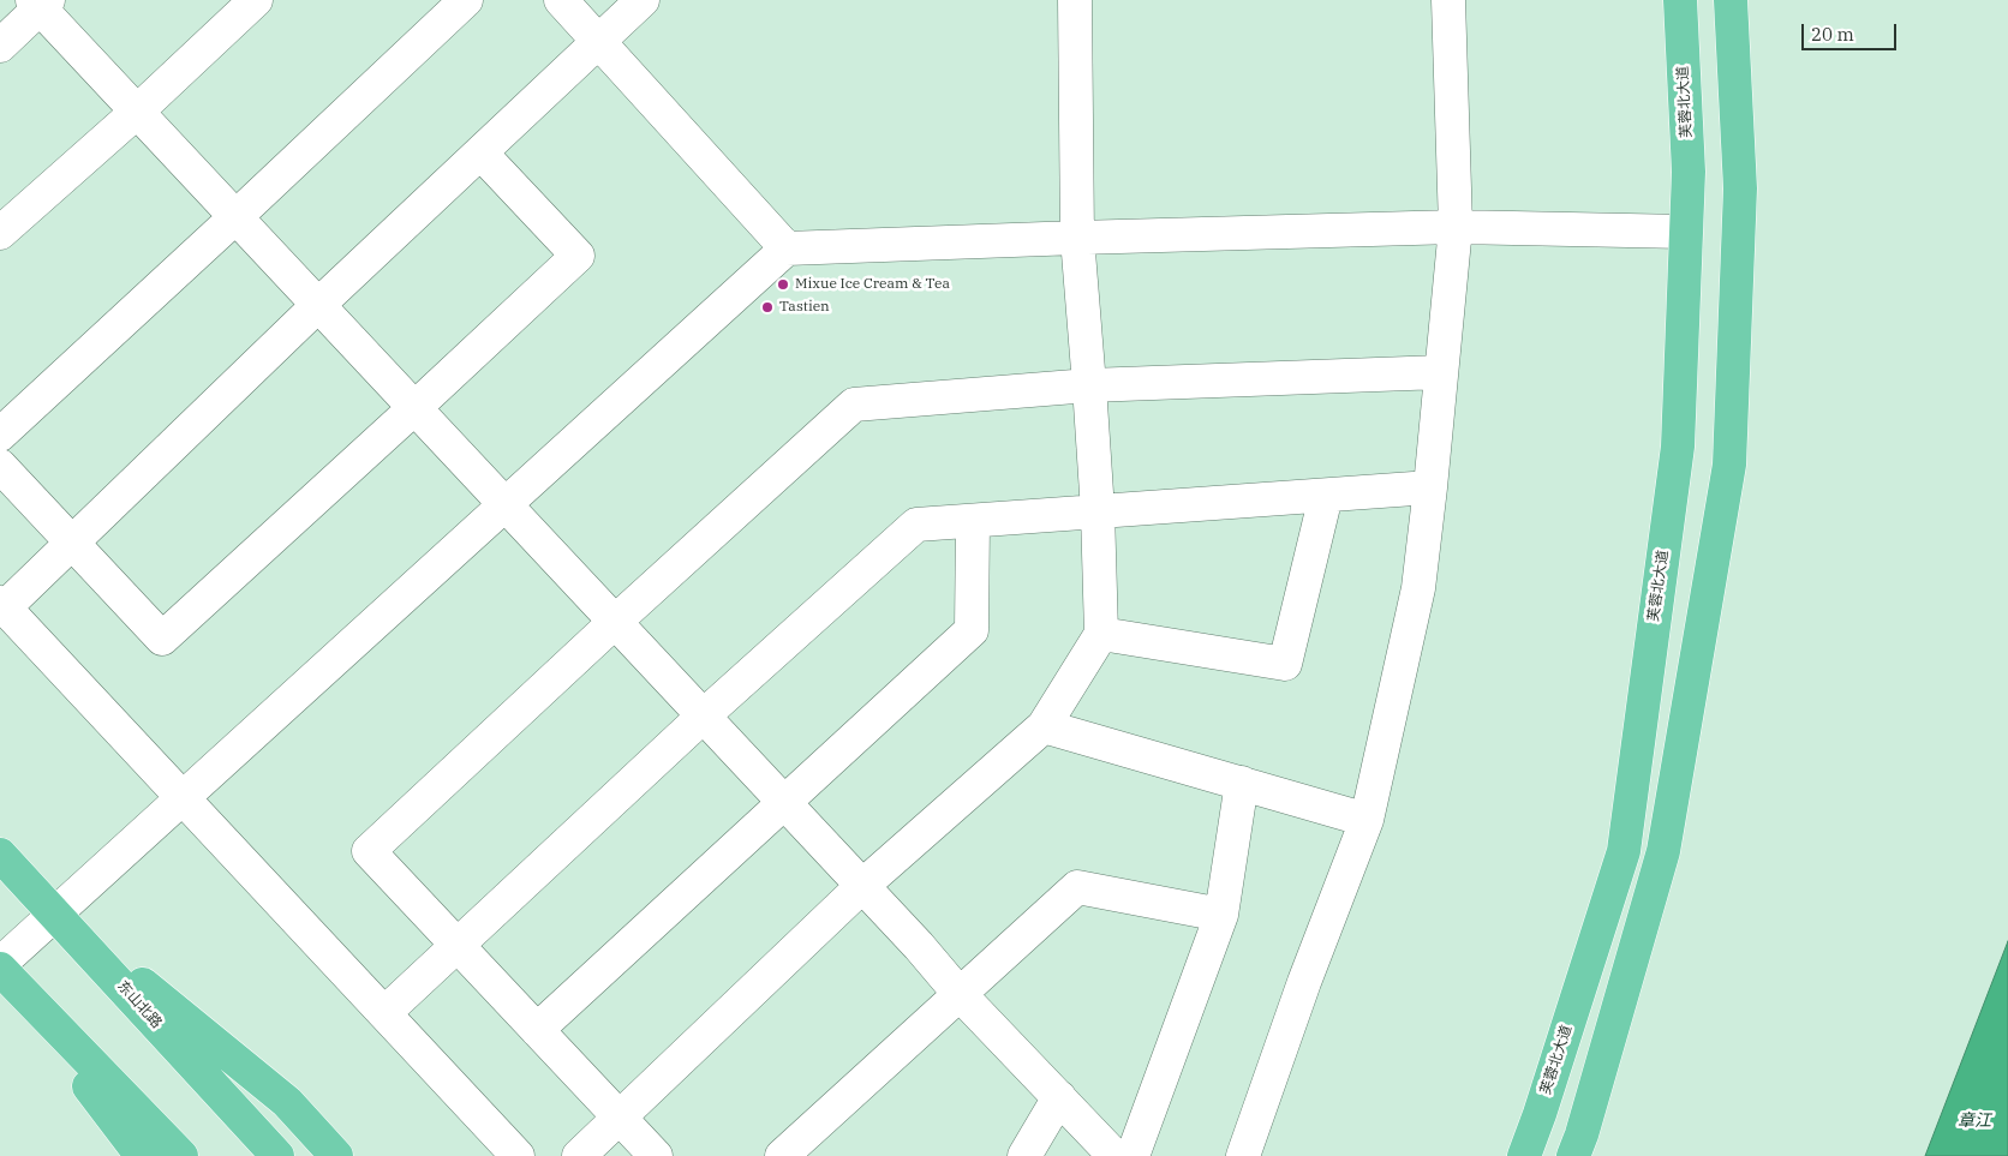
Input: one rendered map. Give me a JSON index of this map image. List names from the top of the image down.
{
  "streets": {
    "main road": ["芙蓉北大道", "东山北路"]
  },
  "water": ["章江"],
  "places": ["Mixue Ice Cream & Tea", "Tastien"],
  "scale_bar": "20 m"
}
